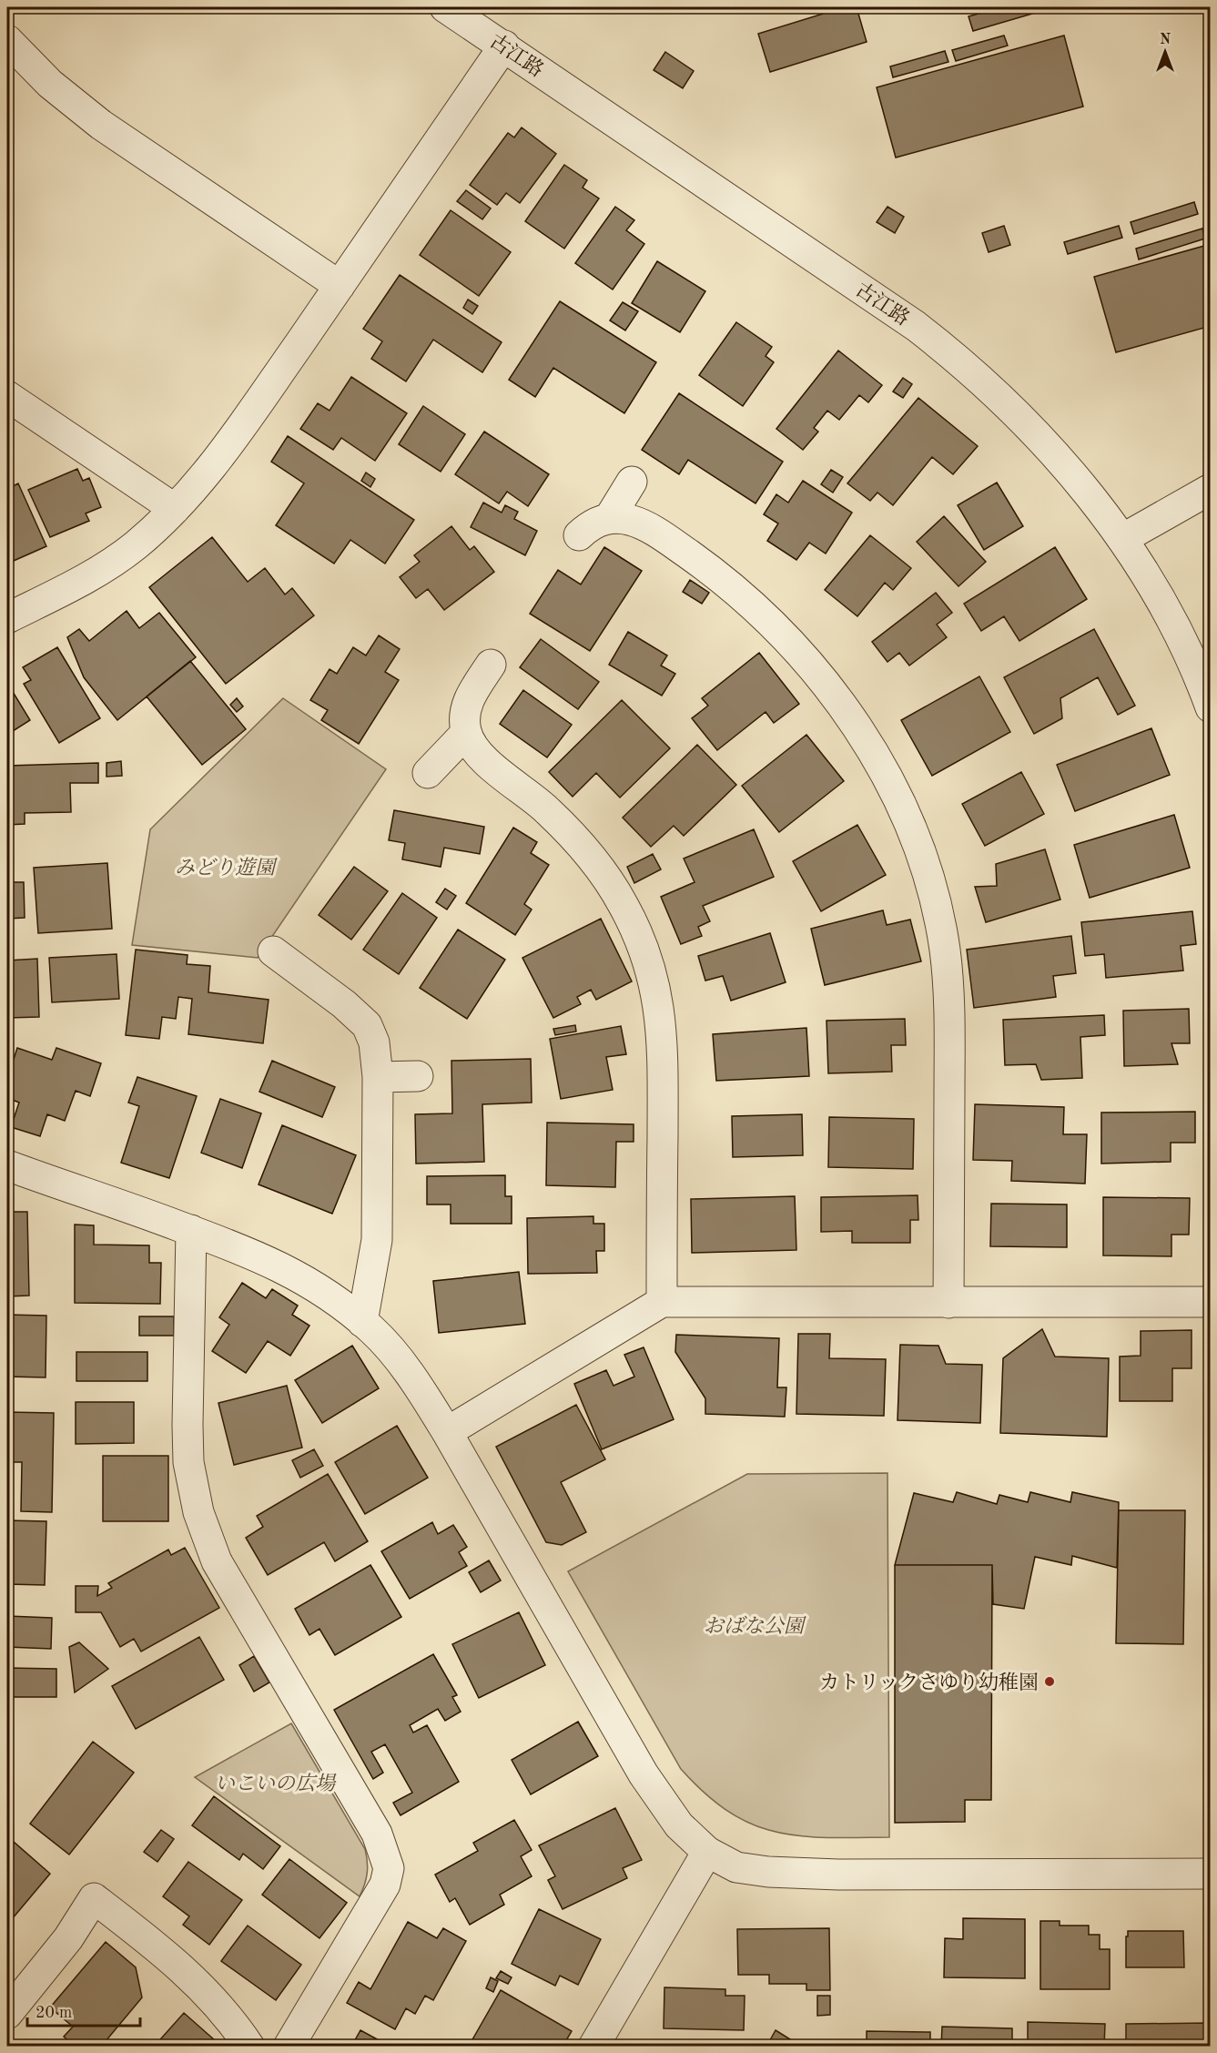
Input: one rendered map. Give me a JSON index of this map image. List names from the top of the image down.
{
  "streets": {
    "street": ["古江路"]
  },
  "parks": ["みどり遊園", "おばな公園", "いこいの広場"],
  "places": ["カトリックさゆり幼稚園"],
  "scale_bar": "20 m",
  "north": "top"
}
